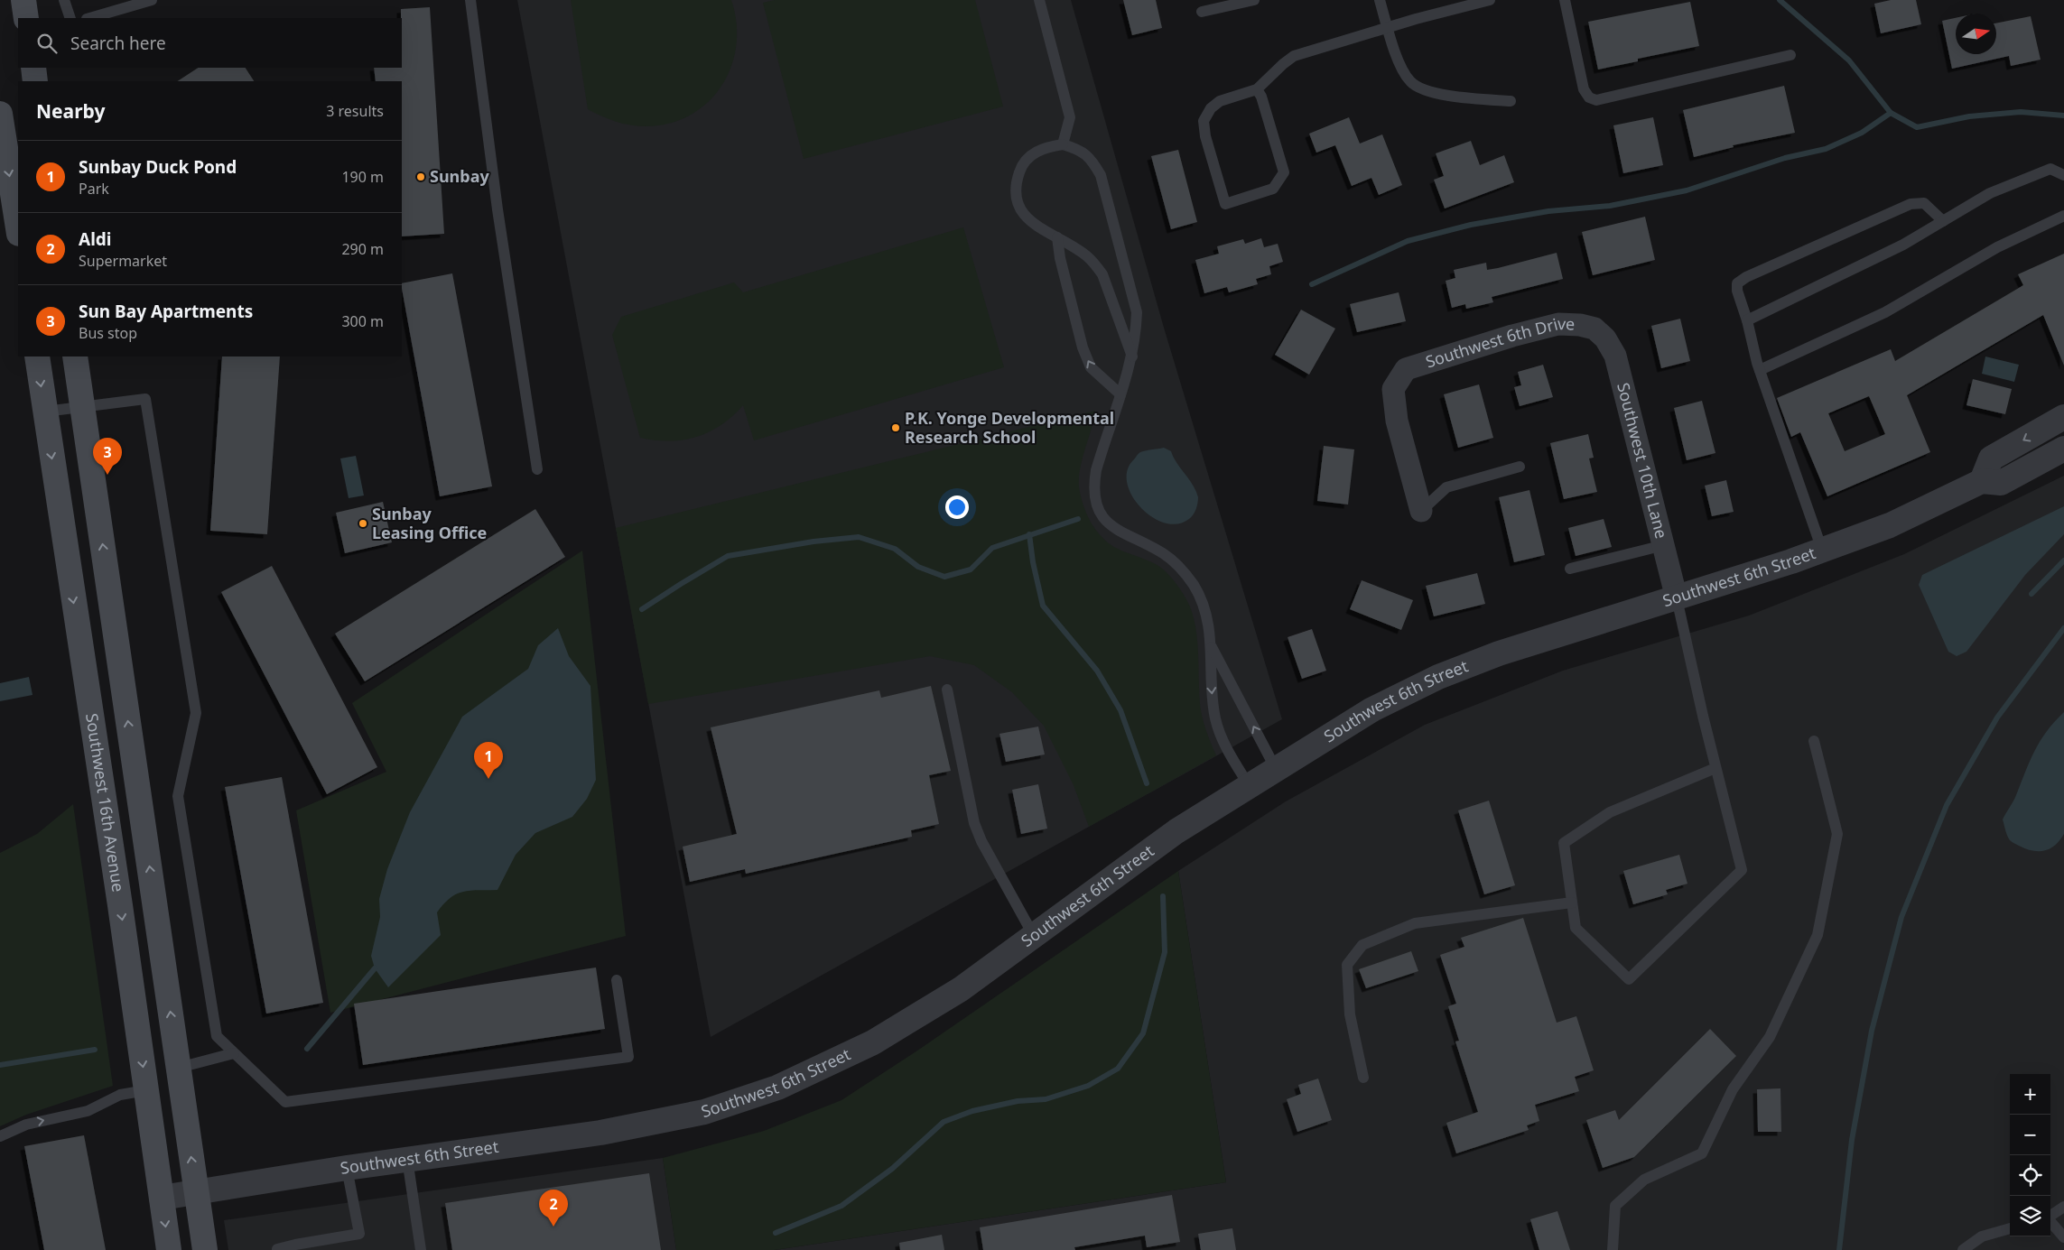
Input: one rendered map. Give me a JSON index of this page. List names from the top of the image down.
{
  "streets": {
    "main road": ["Southwest 16th Avenue"],
    "street": ["Southwest 6th Drive", "Southwest 10th Lane", "Southwest 6th Street"]
  },
  "crossings": [
    ["Southwest 6th Drive", "Southwest 10th Lane"],
    ["Southwest 10th Lane", "Southwest 6th Street"],
    ["Southwest 6th Street", "Southwest 16th Avenue"]
  ],
  "places": ["Sunbay", "P.K. Yonge Developmental Research School", "Sunbay Leasing Office"],
  "north": "right",
  "page": {
    "search": "Search here",
    "heading": ["Nearby", "3 results"],
    "list": [
      {
        "mark": "1",
        "name": "Sunbay Duck Pond",
        "note": "Park",
        "value": "190 m"
      },
      {
        "mark": "2",
        "name": "Aldi",
        "note": "Supermarket",
        "value": "290 m"
      },
      {
        "mark": "3",
        "name": "Sun Bay Apartments",
        "note": "Bus stop",
        "value": "300 m"
      }
    ],
    "pins": ["3", "1", "2"],
    "map_buttons": ["+", "−"]
  }
}
